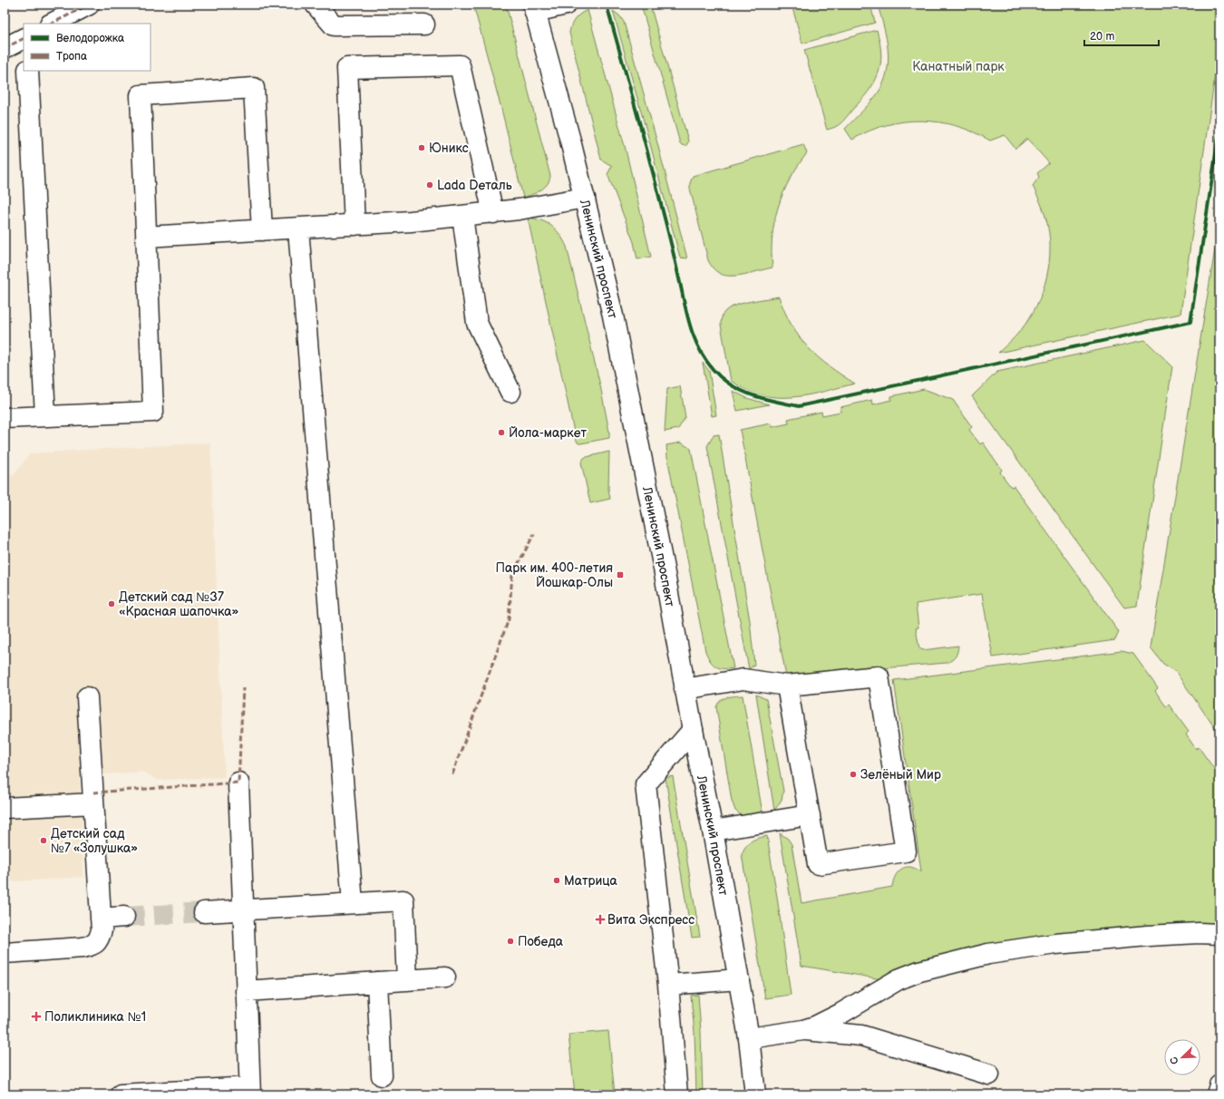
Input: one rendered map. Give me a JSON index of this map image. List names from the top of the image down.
{
  "streets": {
    "main road": ["Ленинский проспект"]
  },
  "parks": ["Канатный парк"],
  "places": {
    "other": [
      "Юникс",
      "Lada Dеталь",
      "Йола-маркет",
      "Детский сад №37 «Красная шапочка»",
      "Зелёный Мир",
      "Детский сад №7 «Золушка»",
      "Матрица",
      "Победа"
    ],
    "transit": ["Парк им. 400-летия Йошкар-Олы"],
    "health": ["Вита Экспресс", "Поликлиника №1"]
  },
  "legend": ["Велодорожка", "Тропа"],
  "scale_bar": "20 m",
  "north": "bottom left"
}
